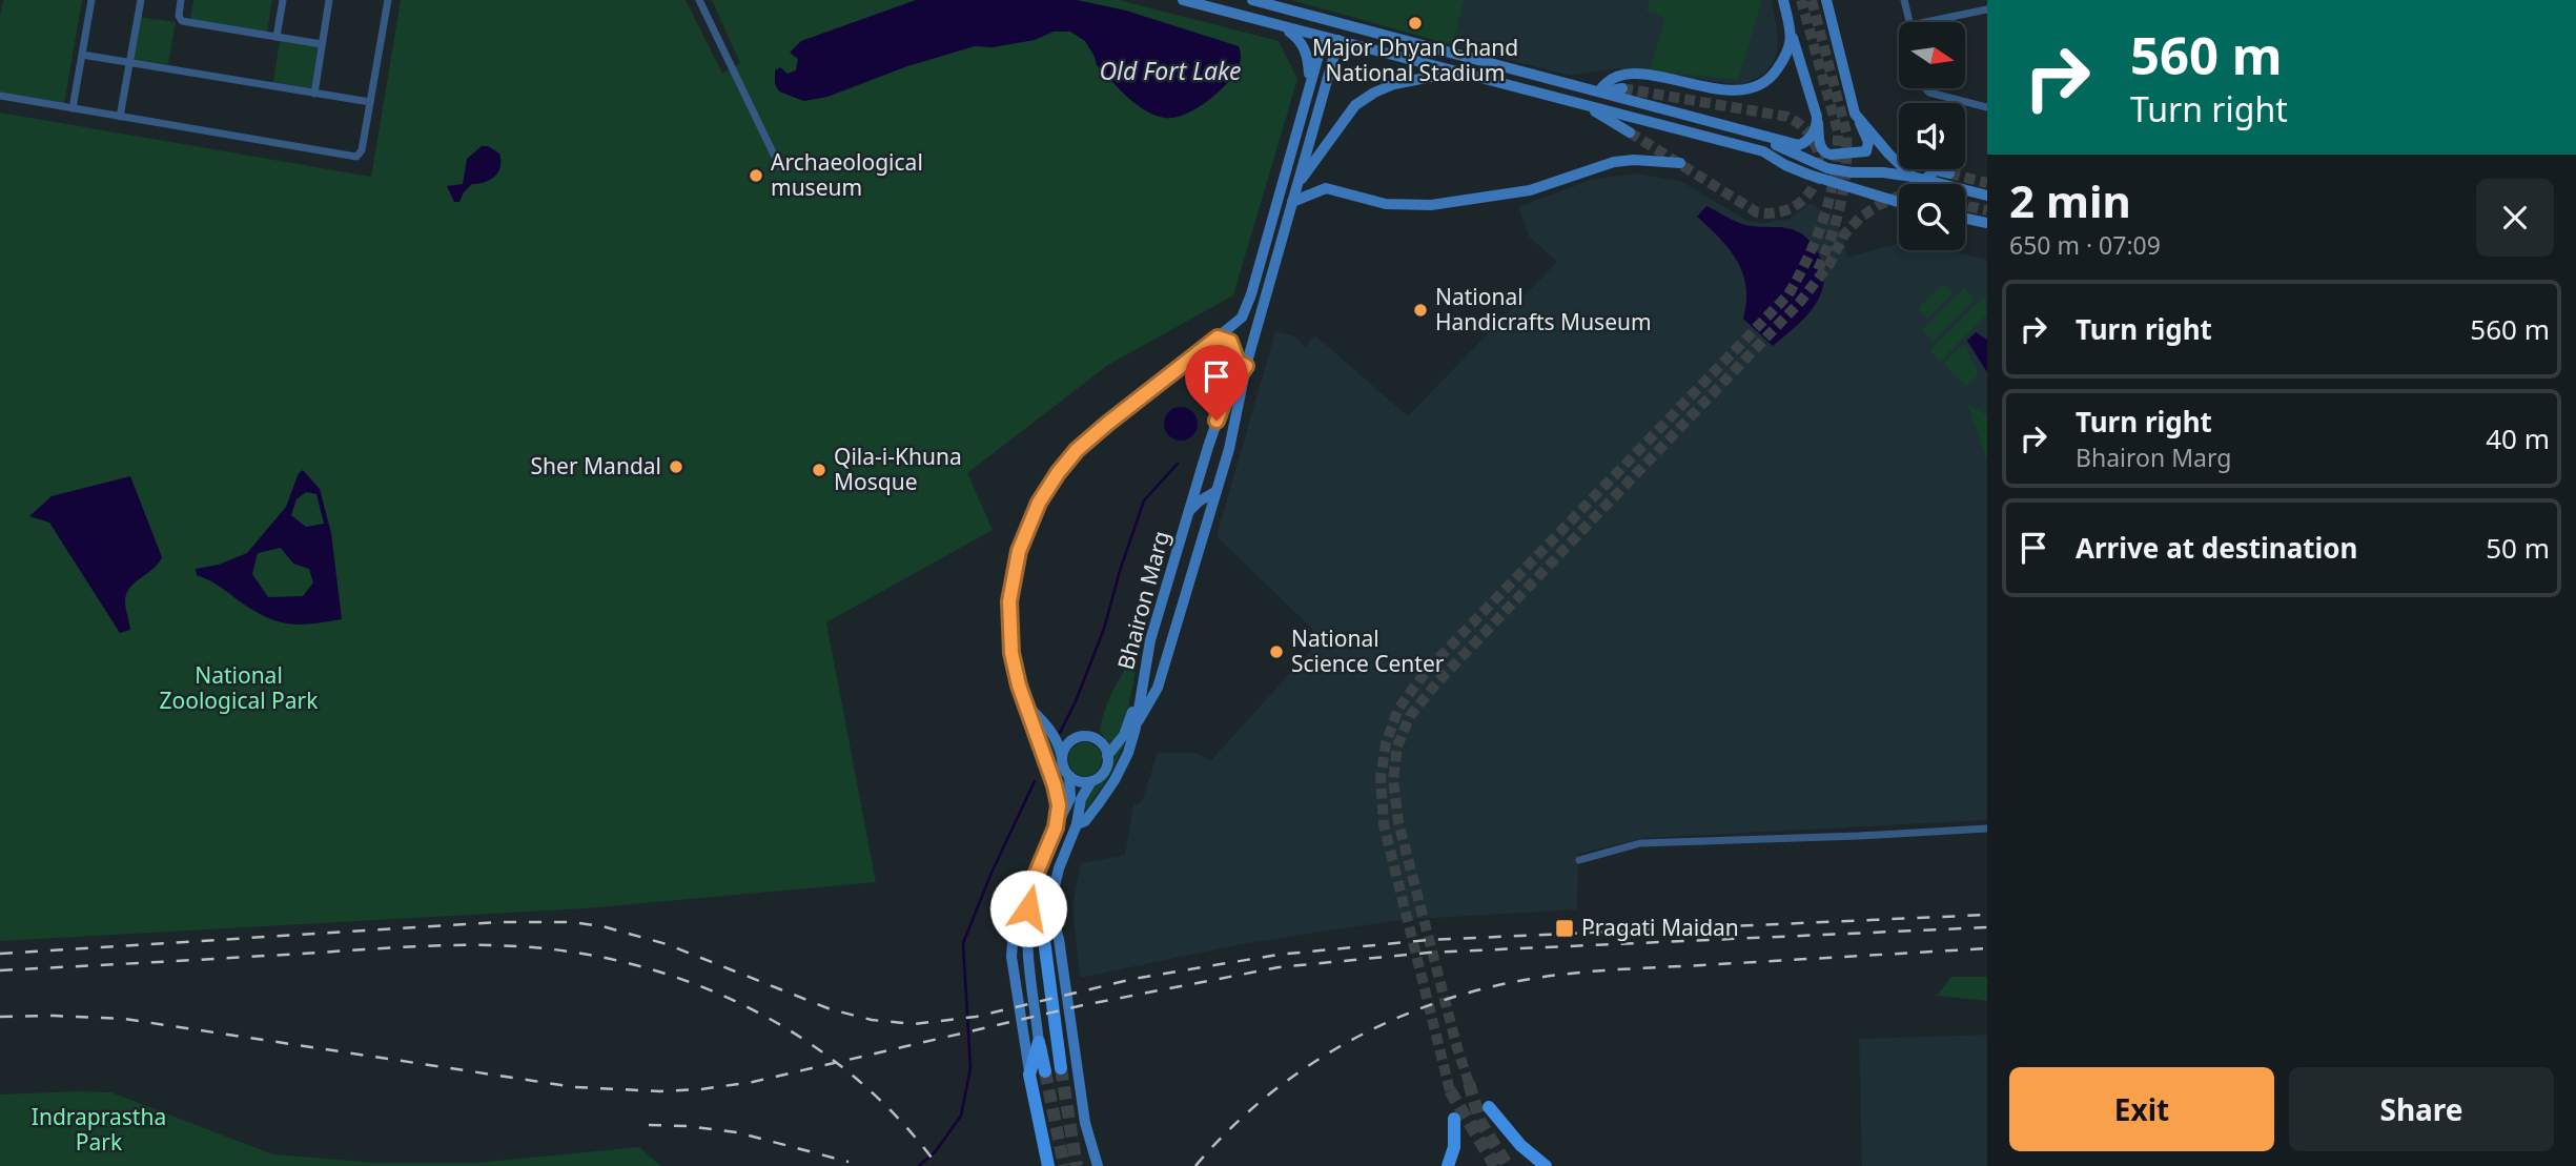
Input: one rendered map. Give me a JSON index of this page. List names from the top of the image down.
{
  "streets": {
    "main road": ["Bhairon Marg"]
  },
  "water": ["Old Fort Lake"],
  "parks": ["National Zoological Park", "Indraprastha Park"],
  "places": {
    "other": [
      "Major Dhyan Chand National Stadium",
      "Archaeological museum",
      "National Handicrafts Museum",
      "Sher Mandal",
      "Qila-i-Khuna Mosque",
      "National Science Center"
    ],
    "transit": ["Pragati Maidan"]
  },
  "north": "right",
  "page": {
    "turn": ["560 m", "Turn right"],
    "heading": ["2 min", "650 m · 07:09"],
    "list": [
      {
        "name": "Turn right",
        "value": "560 m"
      },
      {
        "name": "Turn right",
        "note": "Bhairon Marg",
        "value": "40 m"
      },
      {
        "name": "Arrive at destination",
        "value": "50 m"
      }
    ],
    "buttons": ["Exit", "Share"]
  }
}
